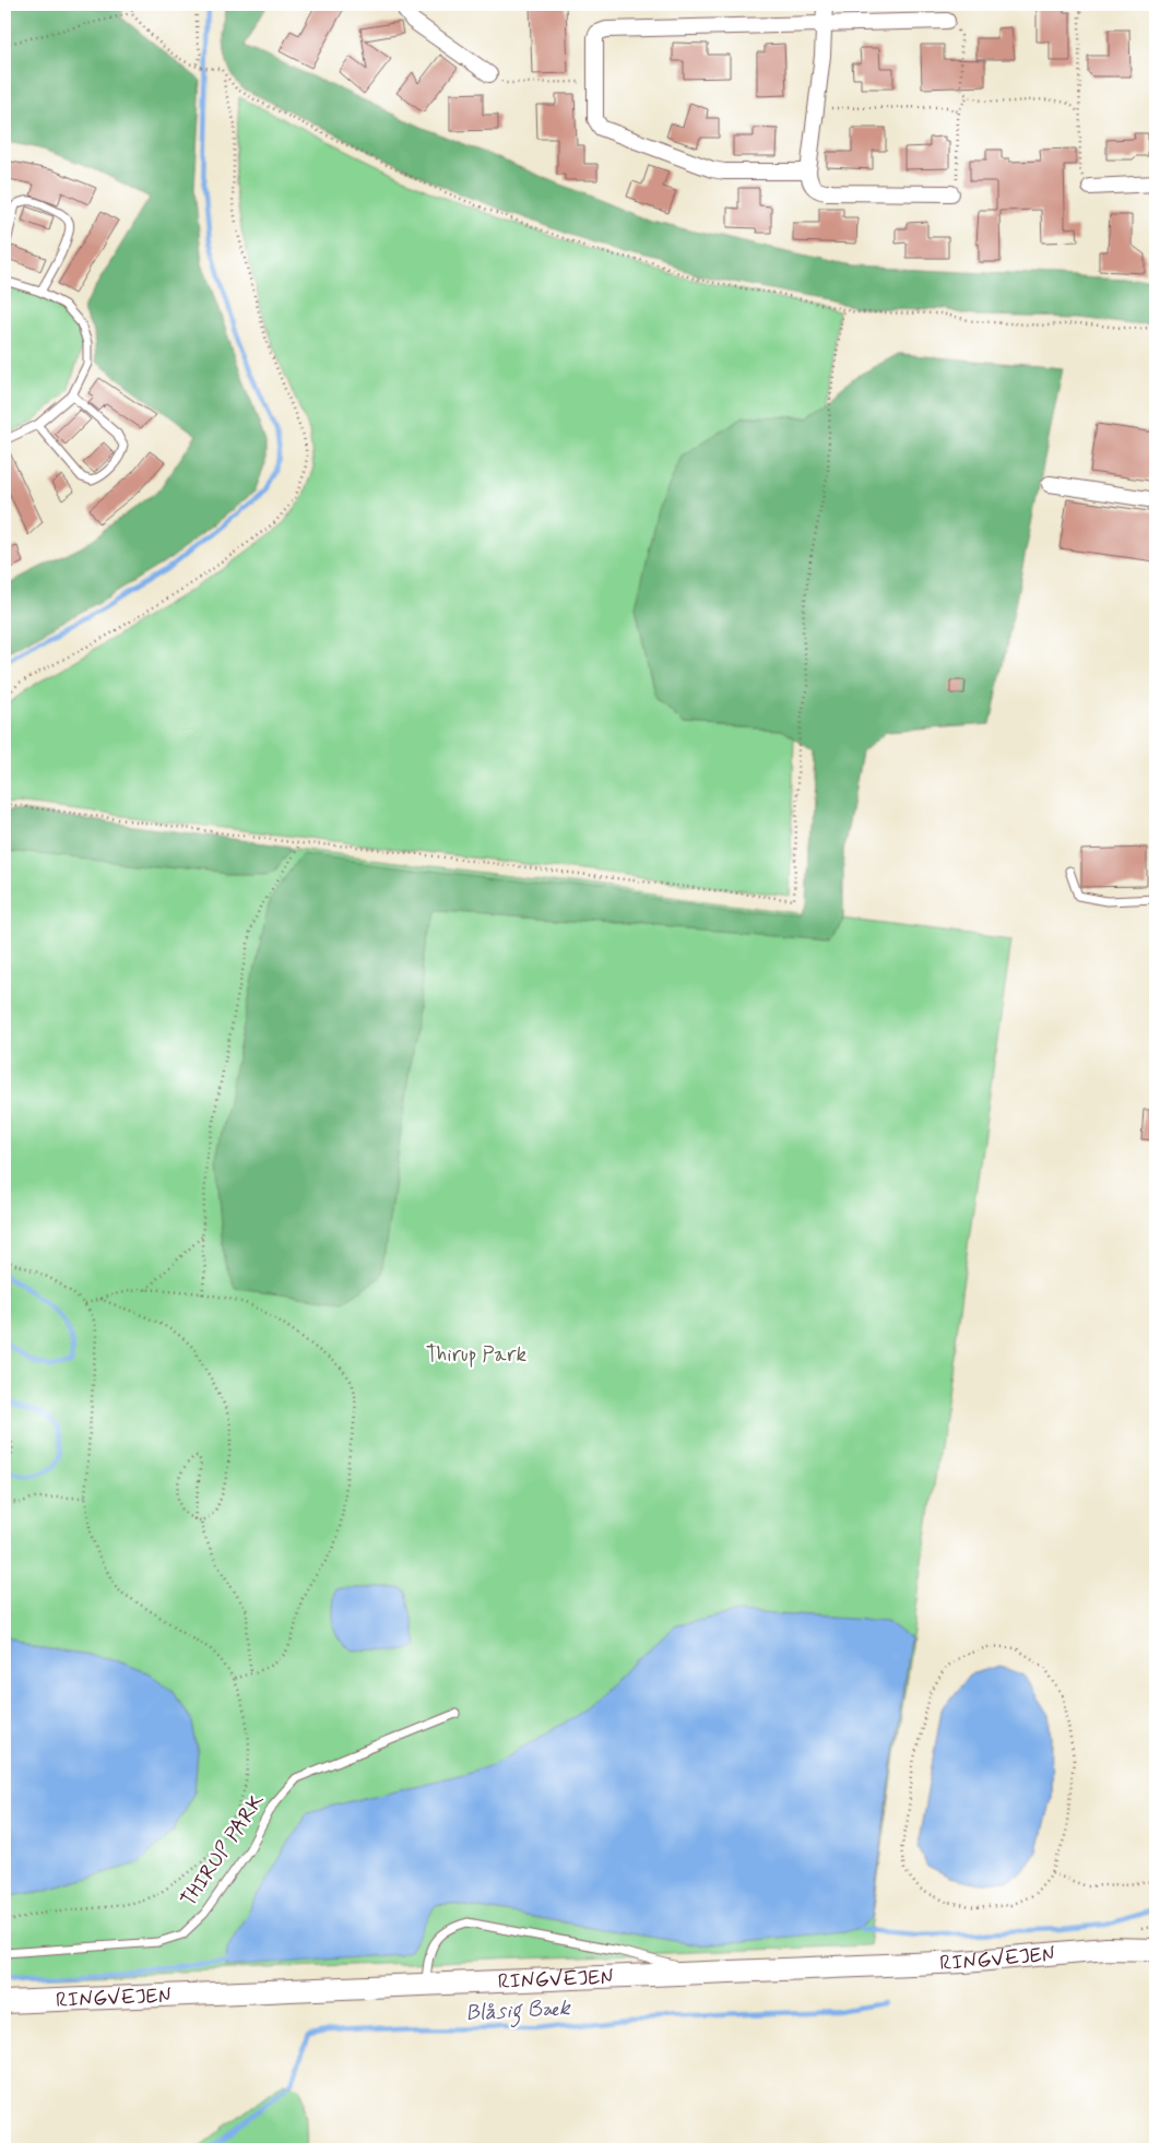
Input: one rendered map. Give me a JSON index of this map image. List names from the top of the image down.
{
  "streets": {
    "main road": ["RINGVEJEN"],
    "lane": ["THIRUP PARK"]
  },
  "water": ["Blåsig Bæk"],
  "parks": ["Thirup Park"]
}
